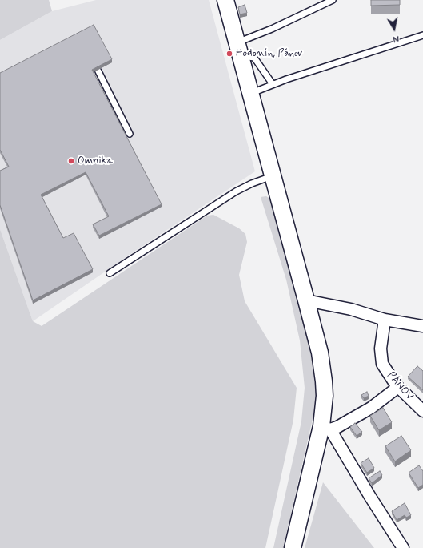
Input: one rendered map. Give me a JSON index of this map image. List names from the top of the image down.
{
  "streets": {
    "street": ["PÁNOV"]
  },
  "places": ["Hodonín, Pánov", "Omnika"],
  "north": "bottom"
}
